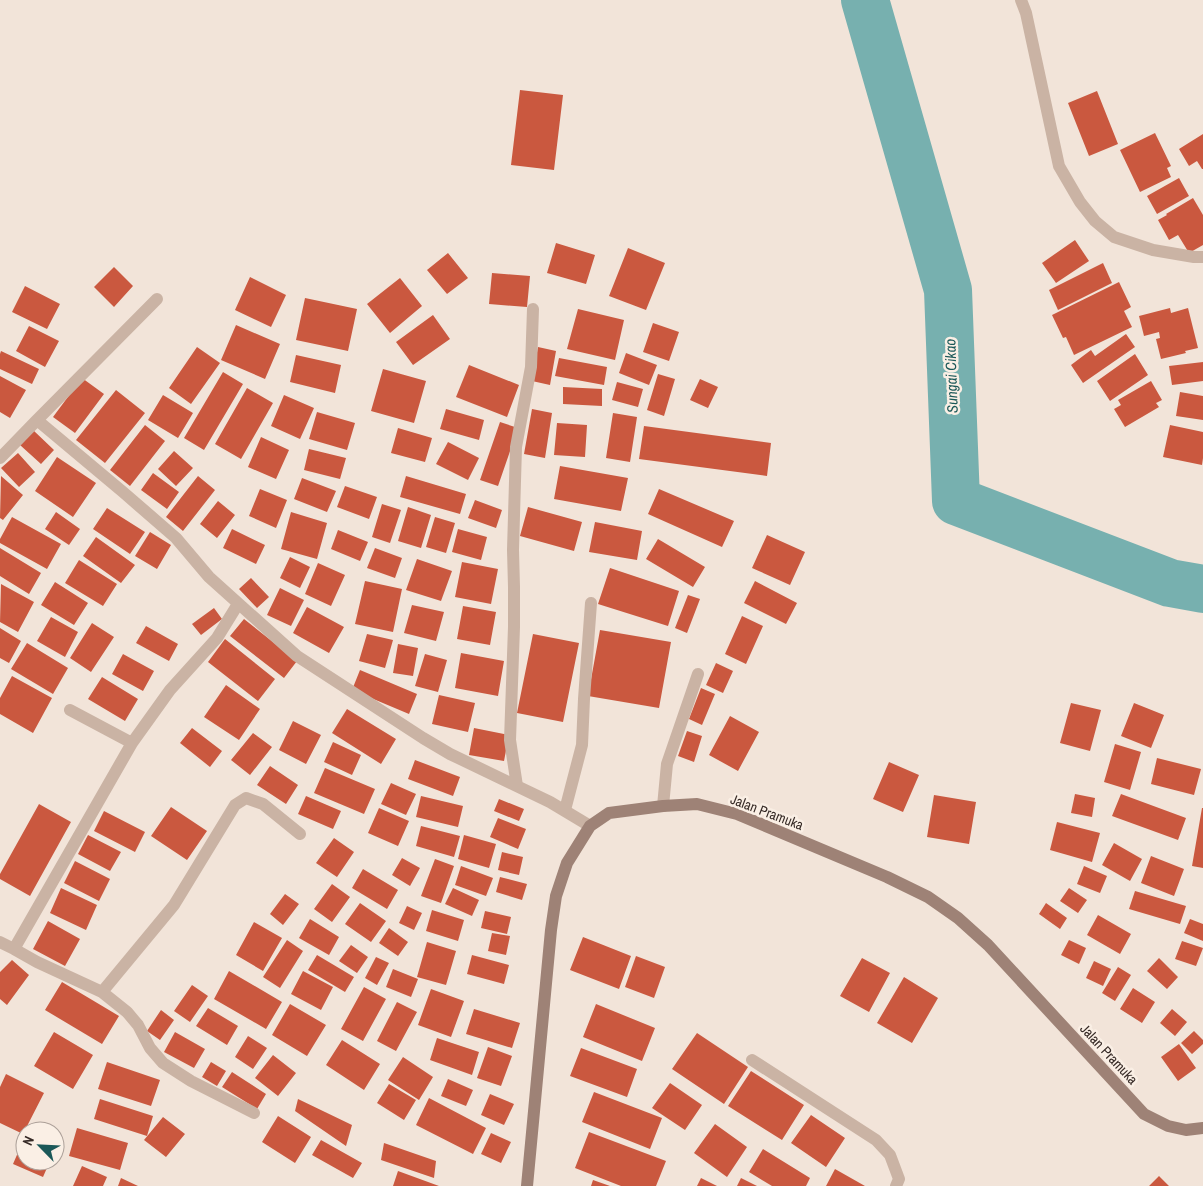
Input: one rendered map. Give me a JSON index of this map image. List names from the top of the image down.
{
  "streets": {
    "street": ["Jalan Pramuka"]
  },
  "water": ["Sungai Cikao"],
  "north": "top left"
}
